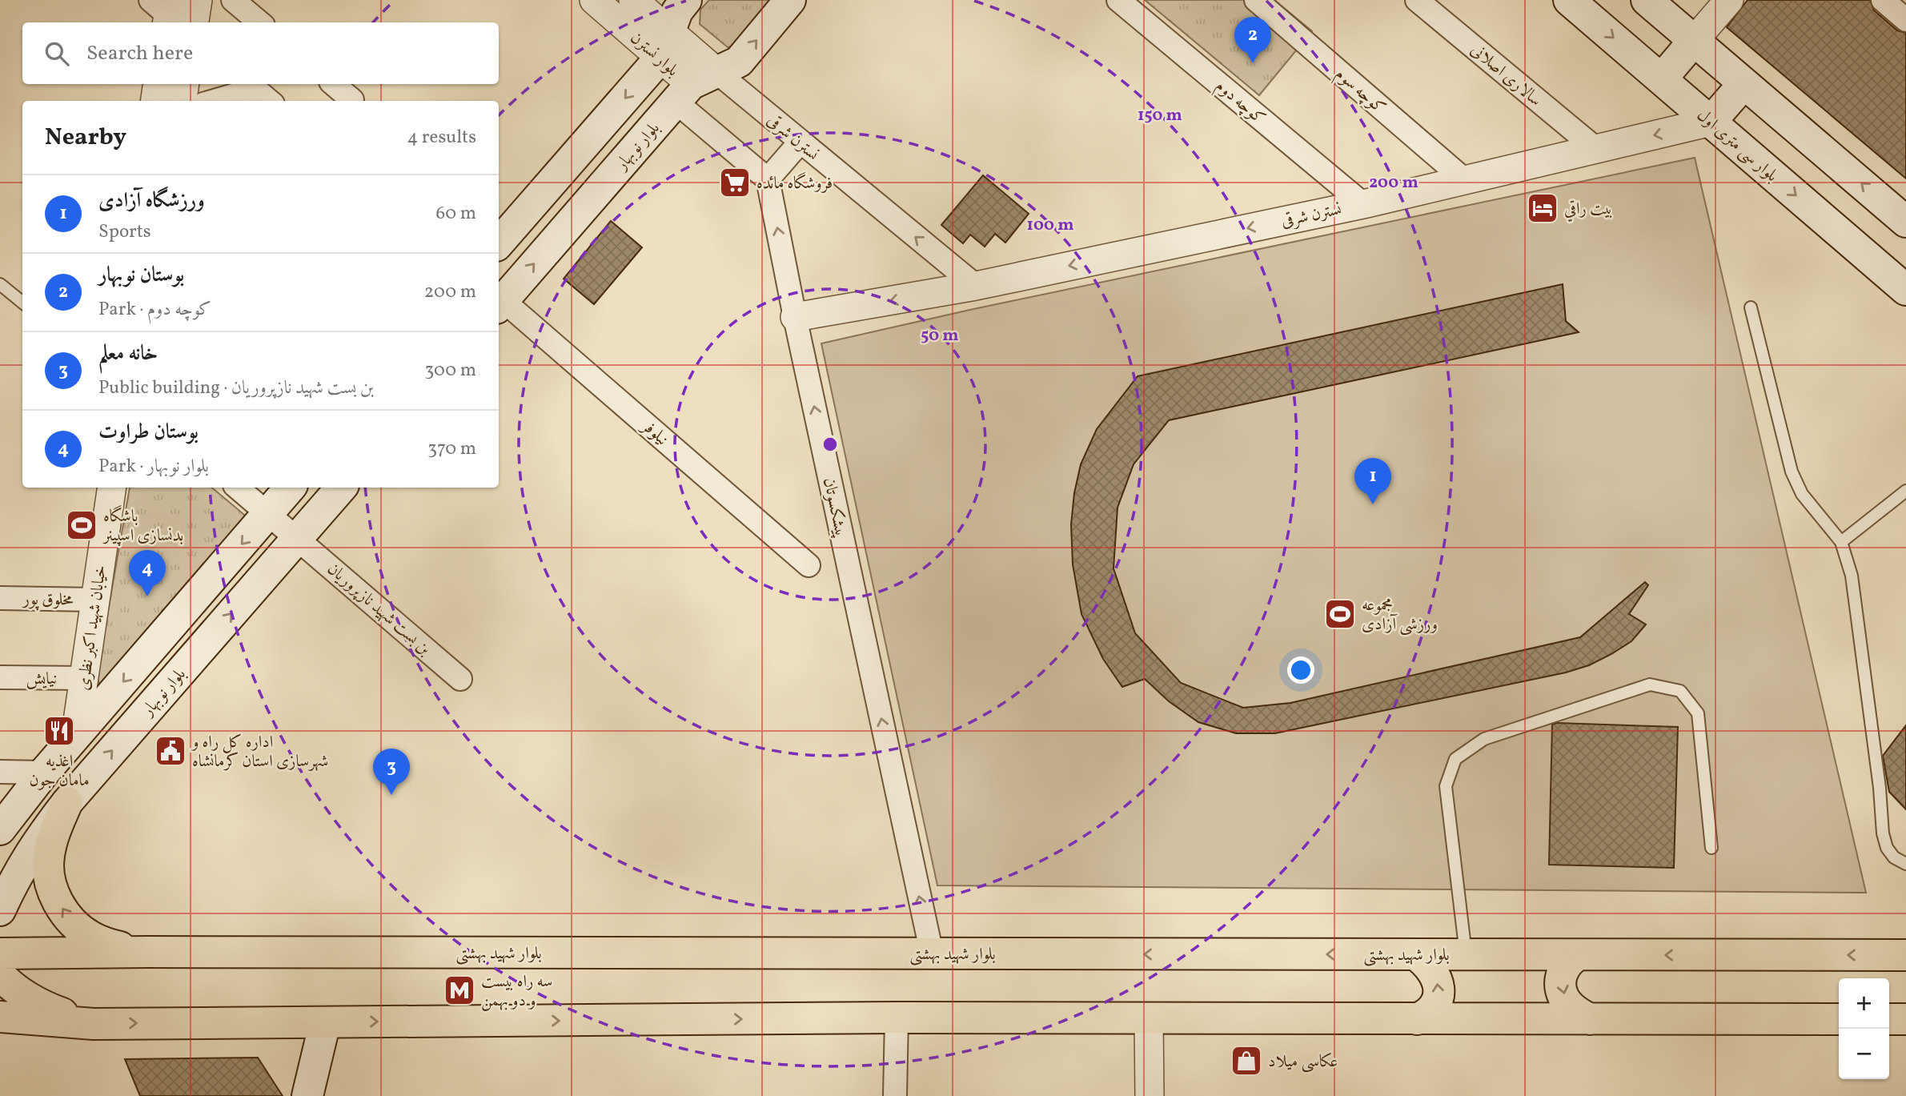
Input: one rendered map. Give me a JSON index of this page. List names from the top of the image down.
{
  "streets": {
    "main road": ["بلوار سی متری اول", "بلوار نوبهار", "بلوار شهید بهشتی"],
    "street": [
      "بلوار نسترن",
      "سالاری اصلانی",
      "کوچه سوم",
      "کوچه دوم",
      "نسترن شرقی",
      "نیلوفر",
      "پیشکسوتان",
      "مخلوق پور",
      "بن بست شهید نازپروریان",
      "خیابان شهید اکبر نظری",
      "نیایش"
    ]
  },
  "crossings": [
    ["بلوار نسترن", "نسترن شرقی"],
    ["بلوار نسترن", "بلوار نوبهار"],
    ["سالاری اصلانی", "نسترن شرقی"],
    ["کوچه سوم", "نسترن شرقی"],
    ["کوچه دوم", "نسترن شرقی"],
    ["نسترن شرقی", "بلوار سی متری اول"],
    ["نسترن شرقی", "بلوار نوبهار"],
    ["نسترن شرقی", "پیشکسوتان"],
    ["بلوار نوبهار", "بن بست شهید نازپروریان"],
    ["پیشکسوتان", "بلوار شهید بهشتی"],
    ["مخلوق پور", "خیابان شهید اکبر نظری"],
    ["خیابان شهید اکبر نظری", "نیایش"]
  ],
  "one_way": ["نسترن شرقی", "پیشکسوتان"],
  "places": {
    "supermarket": ["فروشگاه مائده"],
    "hotel": ["بيت راقي"],
    "sports": ["باشگاه بدنسازی اسپینر", "مجموعه ورزشی آزادی"],
    "restaurant": ["اغذیه مامان جون"],
    "public building": ["اداره کل راه و شهرسازی استان کرمانشاه"],
    "metro station": ["سه راه بیست و دو بهمن"],
    "shop": ["عکاسی میلاد"]
  },
  "page": {
    "pins": [
      "2",
      "1",
      "4",
      "3"
    ],
    "search": "Search here",
    "heading": ["Nearby", "4 results"],
    "list": [
      {
        "mark": "1",
        "name": "ورزشگاه آزادی",
        "note": "Sports",
        "value": "60 m"
      },
      {
        "mark": "2",
        "name": "بوستان نوبهار",
        "note": "Park · کوچه دوم",
        "value": "200 m"
      },
      {
        "mark": "3",
        "name": "خانه معلم",
        "note": "Public building · بن بست شهید نازپروریان",
        "value": "300 m"
      },
      {
        "mark": "4",
        "name": "بوستان طراوت",
        "note": "Park · بلوار نوبهار",
        "value": "370 m"
      }
    ],
    "map_buttons": ["+", "−"]
  },
  "rings": [
    "150 m",
    "200 m",
    "100 m",
    "50 m"
  ]
}
